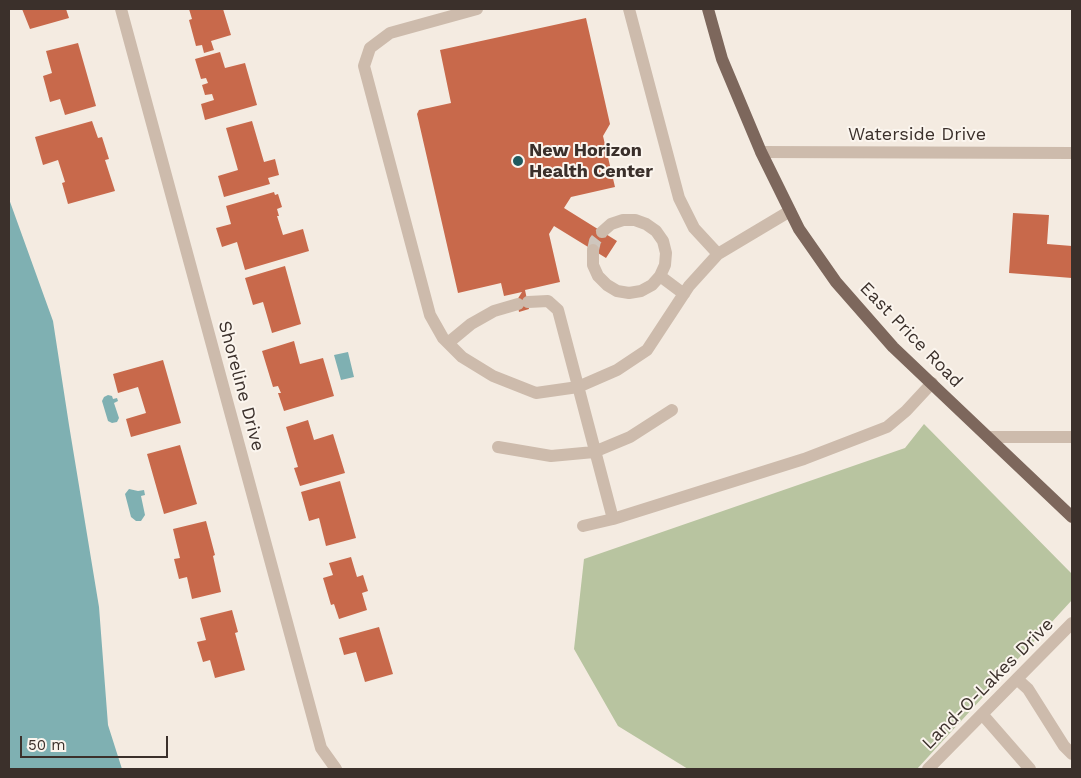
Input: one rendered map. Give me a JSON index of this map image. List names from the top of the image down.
{
  "streets": {
    "main road": ["East Price Road"],
    "street": ["Waterside Drive", "Shoreline Drive", "Land-O-Lakes Drive"]
  },
  "crossings": [
    ["Waterside Drive", "East Price Road"]
  ],
  "places": ["New Horizon Health Center"],
  "scale_bar": "50 m"
}
